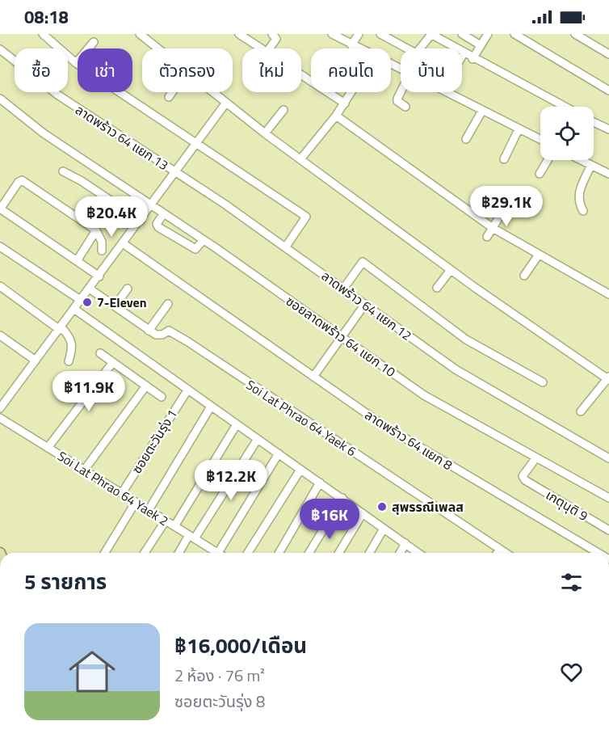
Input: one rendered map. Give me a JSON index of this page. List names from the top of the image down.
{
  "streets": {
    "street": [
      "ลาดพร้าว 64 แยก 13",
      "ลาดพร้าว 64 แยก 12",
      "ซอยลาดพร้าว 64 แยก 10",
      "Soi Lat Phrao 64 Yaek 6",
      "ลาดพร้าว 64 แยก 8",
      "ซอยตะวันรุ่ง 1",
      "Soi Lat Phrao 64 Yaek 2",
      "เกตุนุติ 9"
    ]
  },
  "crossings": [
    ["ลาดพร้าว 64 แยก 13", "ลาดพร้าว 64 แยก 12"],
    ["ซอยลาดพร้าว 64 แยก 10", "เกตุนุติ 9"],
    ["ซอยตะวันรุ่ง 1", "Soi Lat Phrao 64 Yaek 2"]
  ],
  "places": ["7-Eleven", "สุพรรณีเพลส"],
  "page": {
    "status": "08:18",
    "chip": [
      "ซื้อ",
      "เช่า",
      "ตัวกรอง",
      "ใหม่",
      "คอนโด",
      "บ้าน"
    ],
    "price": [
      "฿29.1K",
      "฿20.4K",
      "฿11.9K",
      "฿12.2K",
      "฿16K"
    ],
    "heading": "5 รายการ",
    "list": [
      {
        "name": "฿16,000/เดือน",
        "note": "2 ห้อง · 76 m² · ซอยตะวันรุ่ง 8"
      }
    ]
  }
}
